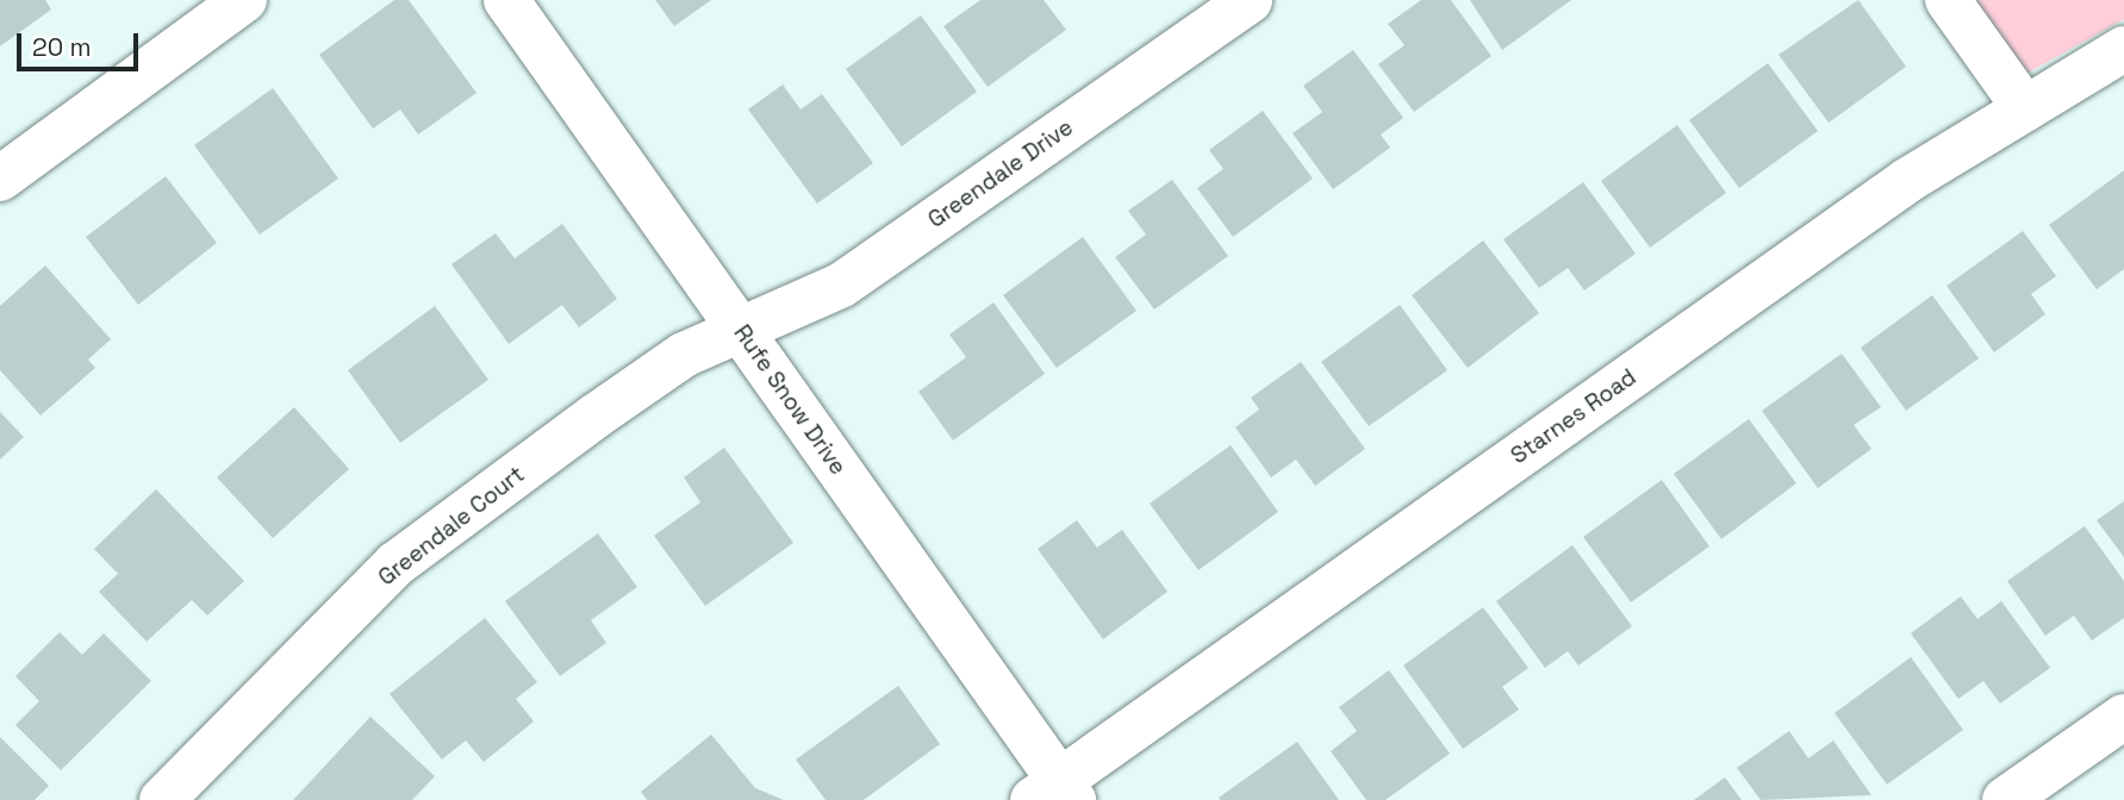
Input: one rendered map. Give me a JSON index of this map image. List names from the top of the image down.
{
  "streets": {
    "main road": [
      "Greendale Drive",
      "Rufe Snow Drive",
      "Starnes Road",
      "Greendale Court"
    ]
  },
  "crossings": [
    ["Greendale Drive", "Rufe Snow Drive"],
    ["Greendale Drive", "Greendale Court"],
    ["Rufe Snow Drive", "Starnes Road"],
    ["Rufe Snow Drive", "Greendale Court"]
  ],
  "scale_bar": "20 m"
}
